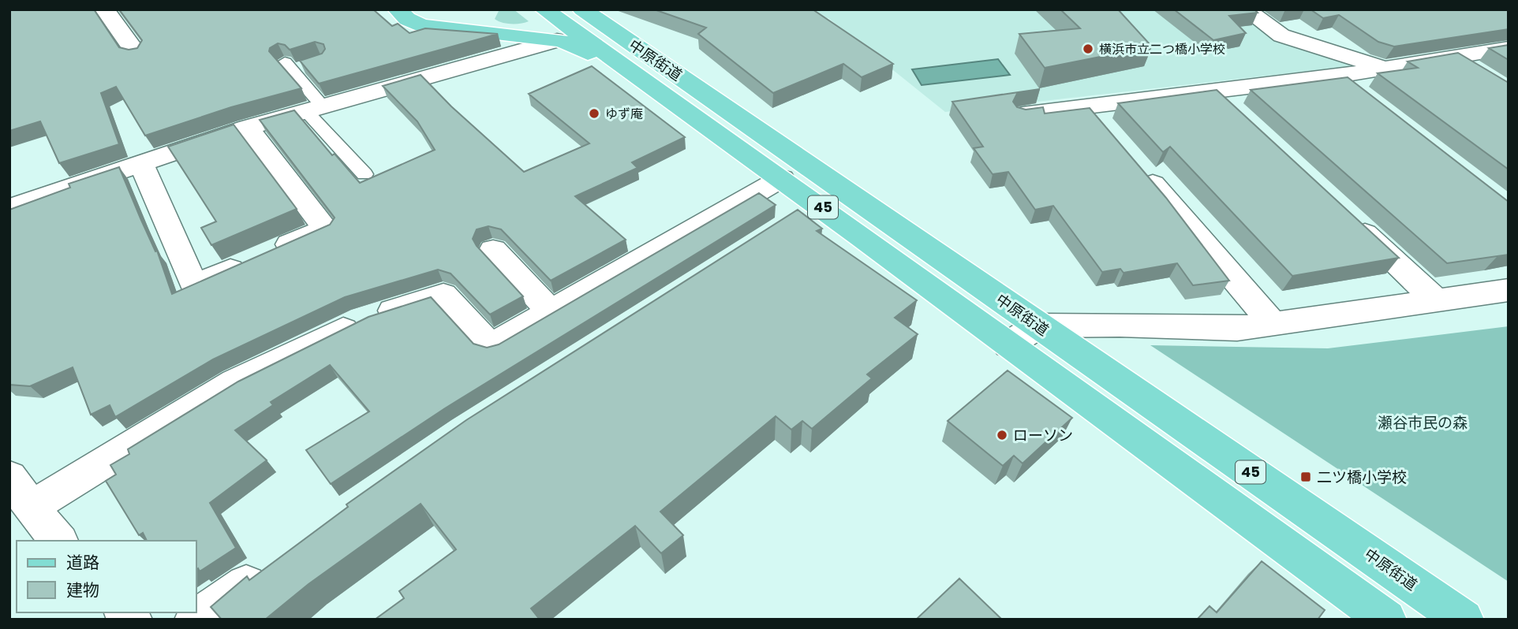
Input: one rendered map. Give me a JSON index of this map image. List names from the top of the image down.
{
  "streets": {
    "main road": ["中原街道", "45"]
  },
  "parks": ["瀬谷市民の森"],
  "places": {
    "other": ["横浜市立二つ橋小学校", "ゆず庵", "ローソン"],
    "transit": ["二ツ橋小学校"]
  },
  "legend": ["道路", "建物"]
}
